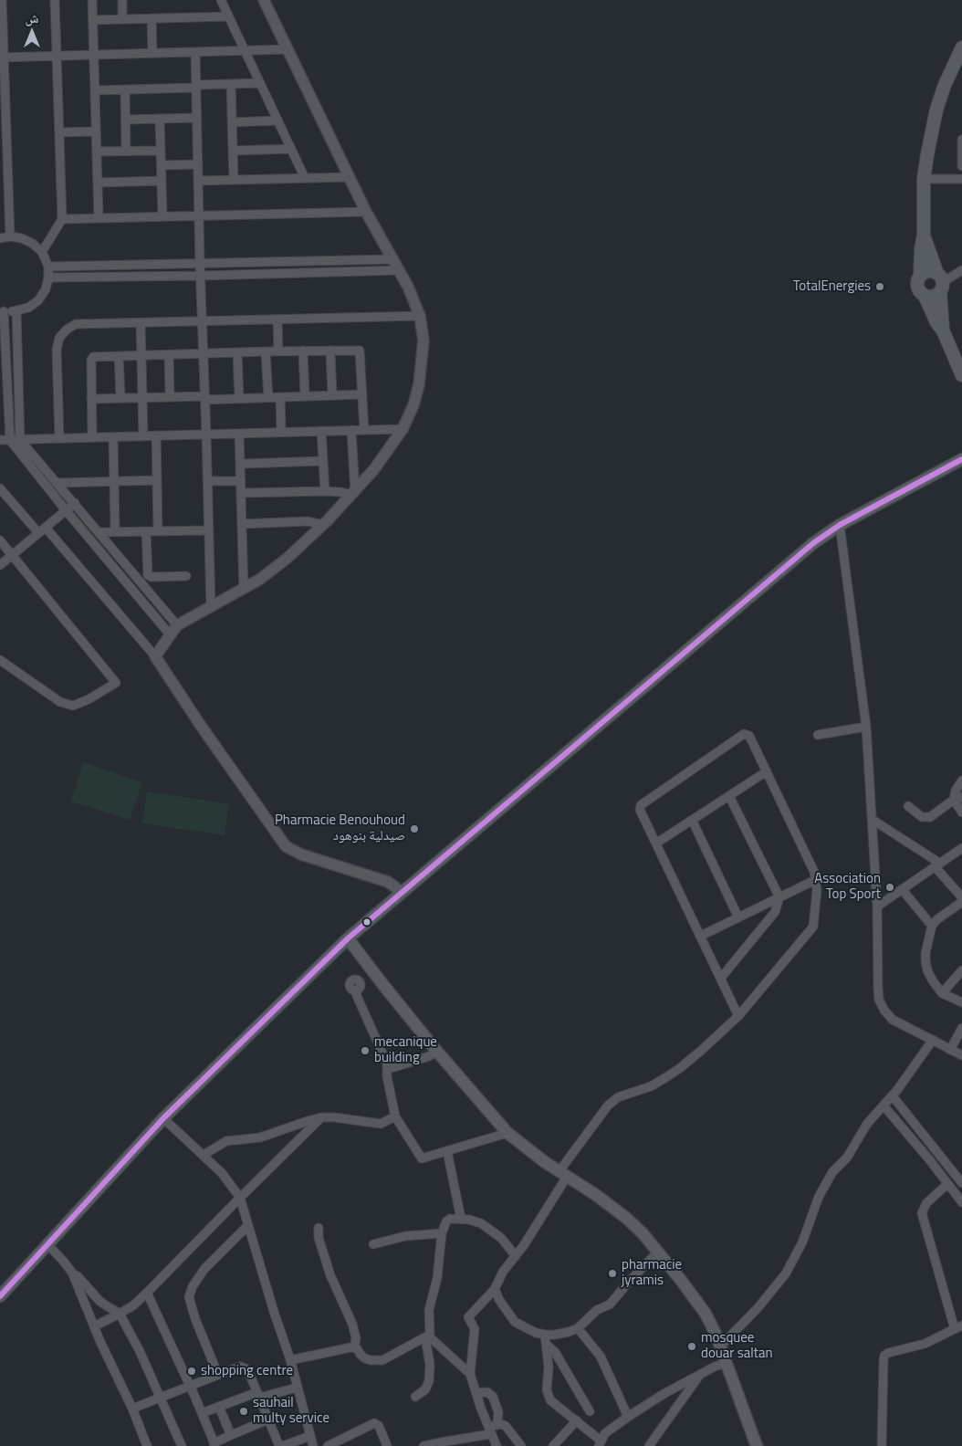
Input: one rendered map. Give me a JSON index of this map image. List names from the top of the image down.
{
  "places": [
    "TotalEnergies",
    "Pharmacie Benouhoud صيدلية بنوهود",
    "Association Top Sport",
    "mecanique building",
    "pharmacie jyramis",
    "mosquee douar saltan",
    "shopping centre",
    "sauhail multy service"
  ],
  "north": "top"
}
